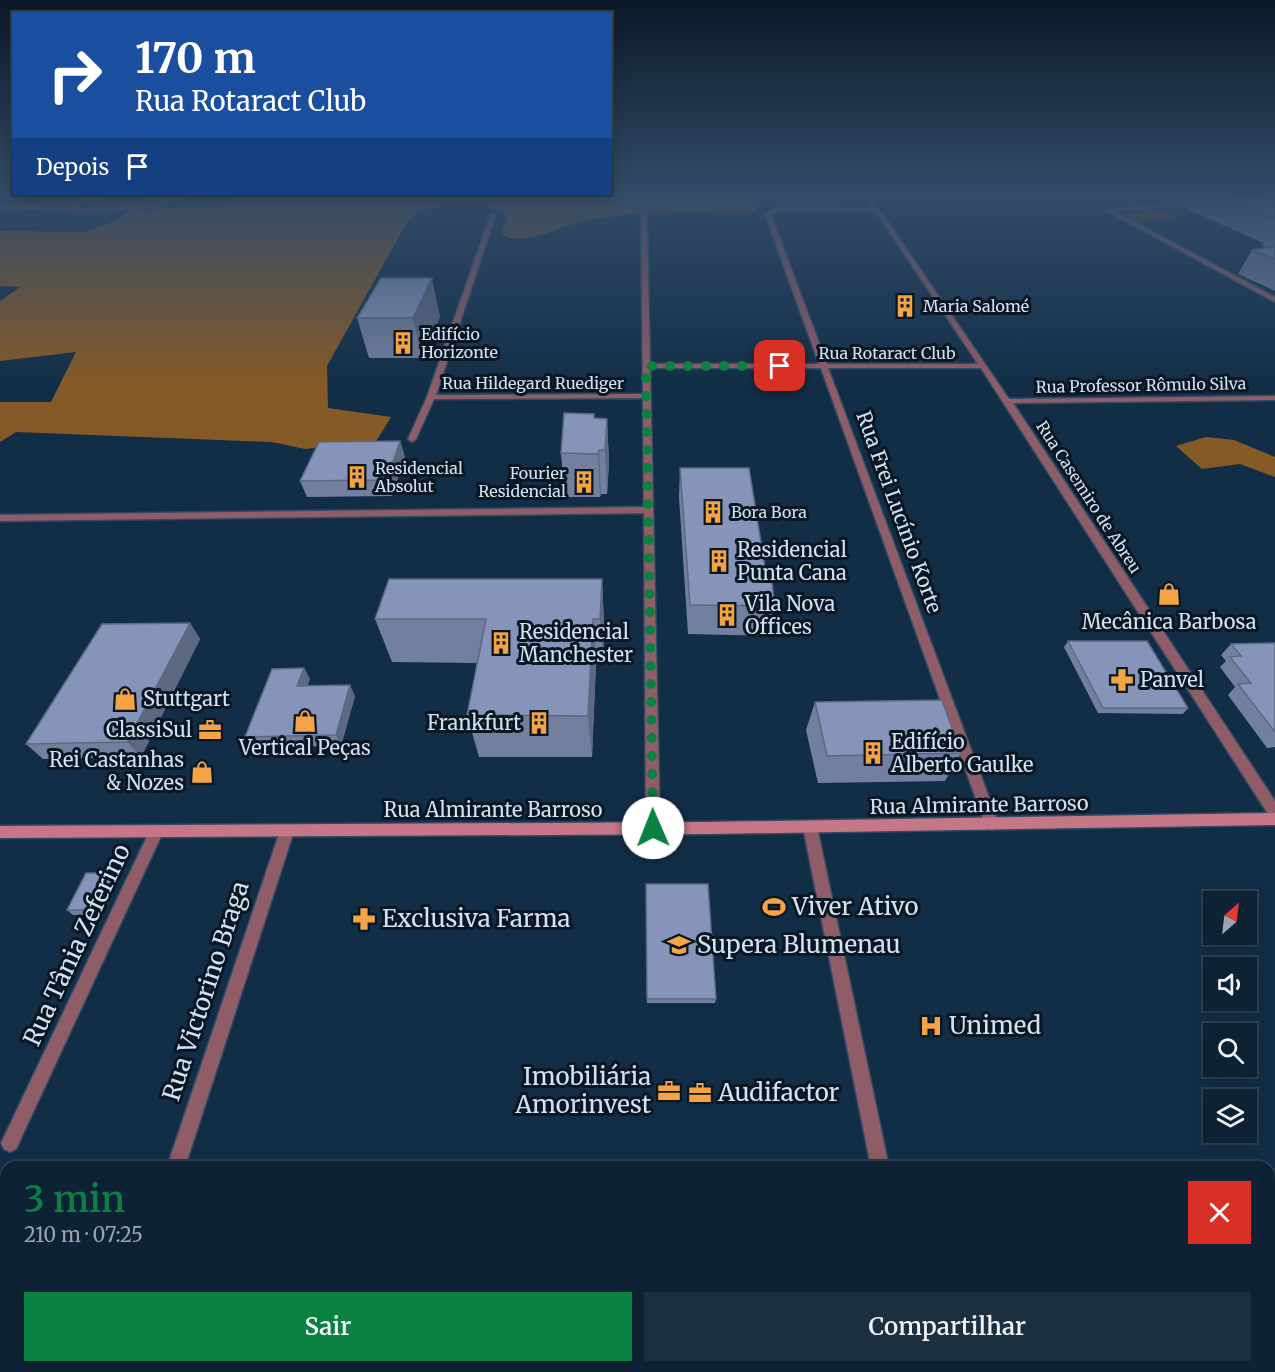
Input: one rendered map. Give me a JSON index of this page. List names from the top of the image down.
{
  "streets": {
    "main road": ["Rua Almirante Barroso"],
    "street": [
      "Rua Rotaract Club",
      "Rua Hildegard Ruediger",
      "Rua Professor Rômulo Silva",
      "Rua Casemiro de Abreu",
      "Rua Frei Lucínio Korte",
      "Rua Tânia Zeferino",
      "Rua Victorino Braga"
    ]
  },
  "crossings": [
    ["Rua Rotaract Club", "Rua Casemiro de Abreu"],
    ["Rua Rotaract Club", "Rua Frei Lucínio Korte"],
    ["Rua Professor Rômulo Silva", "Rua Casemiro de Abreu"],
    ["Rua Frei Lucínio Korte", "Rua Almirante Barroso"],
    ["Rua Almirante Barroso", "Rua Tânia Zeferino"],
    ["Rua Almirante Barroso", "Rua Victorino Braga"]
  ],
  "places": {
    "building": [
      "Maria Salomé",
      "Edifício Horizonte",
      "Residencial Absolut",
      "Fourier Residencial",
      "Bora Bora",
      "Residencial Punta Cana",
      "Vila Nova Offices",
      "Residencial Manchester",
      "Frankfurt",
      "Edifício Alberto Gaulke"
    ],
    "shop": [
      "Mecânica Barbosa",
      "Stuttgart",
      "Vertical Peças",
      "Rei Castanhas & Nozes"
    ],
    "pharmacy": ["Panvel", "Exclusiva Farma"],
    "office": ["ClassiSul", "Imobiliária Amorinvest", "Audifactor"],
    "sports": ["Viver Ativo"],
    "school or university": ["Supera Blumenau"],
    "hospital": ["Unimed"]
  },
  "north": "top right",
  "page": {
    "turn": ["170 m", "Rua Rotaract Club"],
    "then": "Depois",
    "heading": ["3 min", "210 m · 07:25"],
    "buttons": ["Sair", "Compartilhar"]
  }
}
